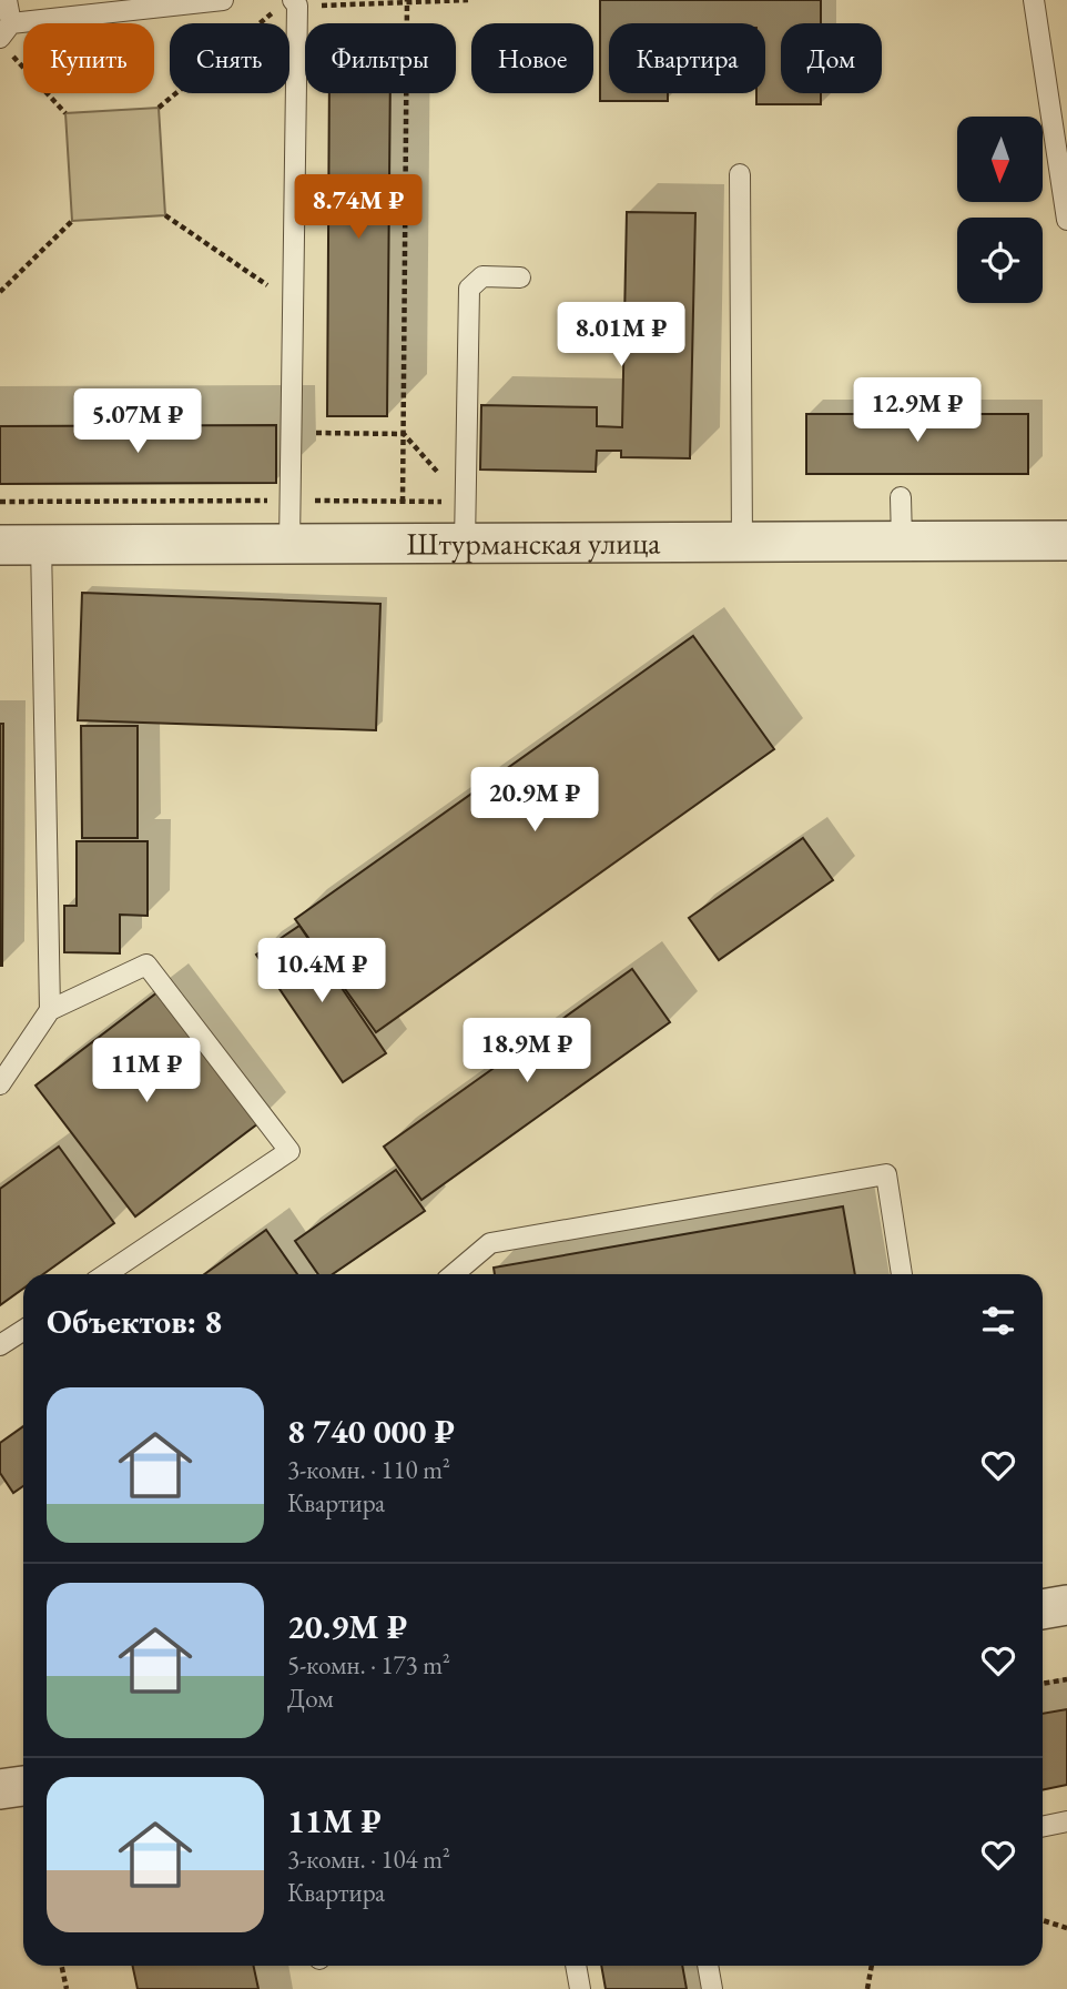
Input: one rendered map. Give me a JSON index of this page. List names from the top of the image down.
{
  "streets": {
    "street": ["Штурманская улица"]
  },
  "north": "bottom",
  "page": {
    "chip": [
      "Купить",
      "Снять",
      "Фильтры",
      "Новое",
      "Квартира",
      "Дом"
    ],
    "price": [
      "8.74M ₽",
      "8.01M ₽",
      "12.9M ₽",
      "5.07M ₽",
      "20.9M ₽",
      "10.4M ₽",
      "18.9M ₽",
      "11M ₽"
    ],
    "heading": "Объектов: 8",
    "list": [
      {
        "name": "8 740 000 ₽",
        "note": "3-комн. · 110 m² · Квартира"
      },
      {
        "name": "20.9M ₽",
        "note": "5-комн. · 173 m² · Дом"
      },
      {
        "name": "11M ₽",
        "note": "3-комн. · 104 m² · Квартира"
      }
    ]
  }
}
